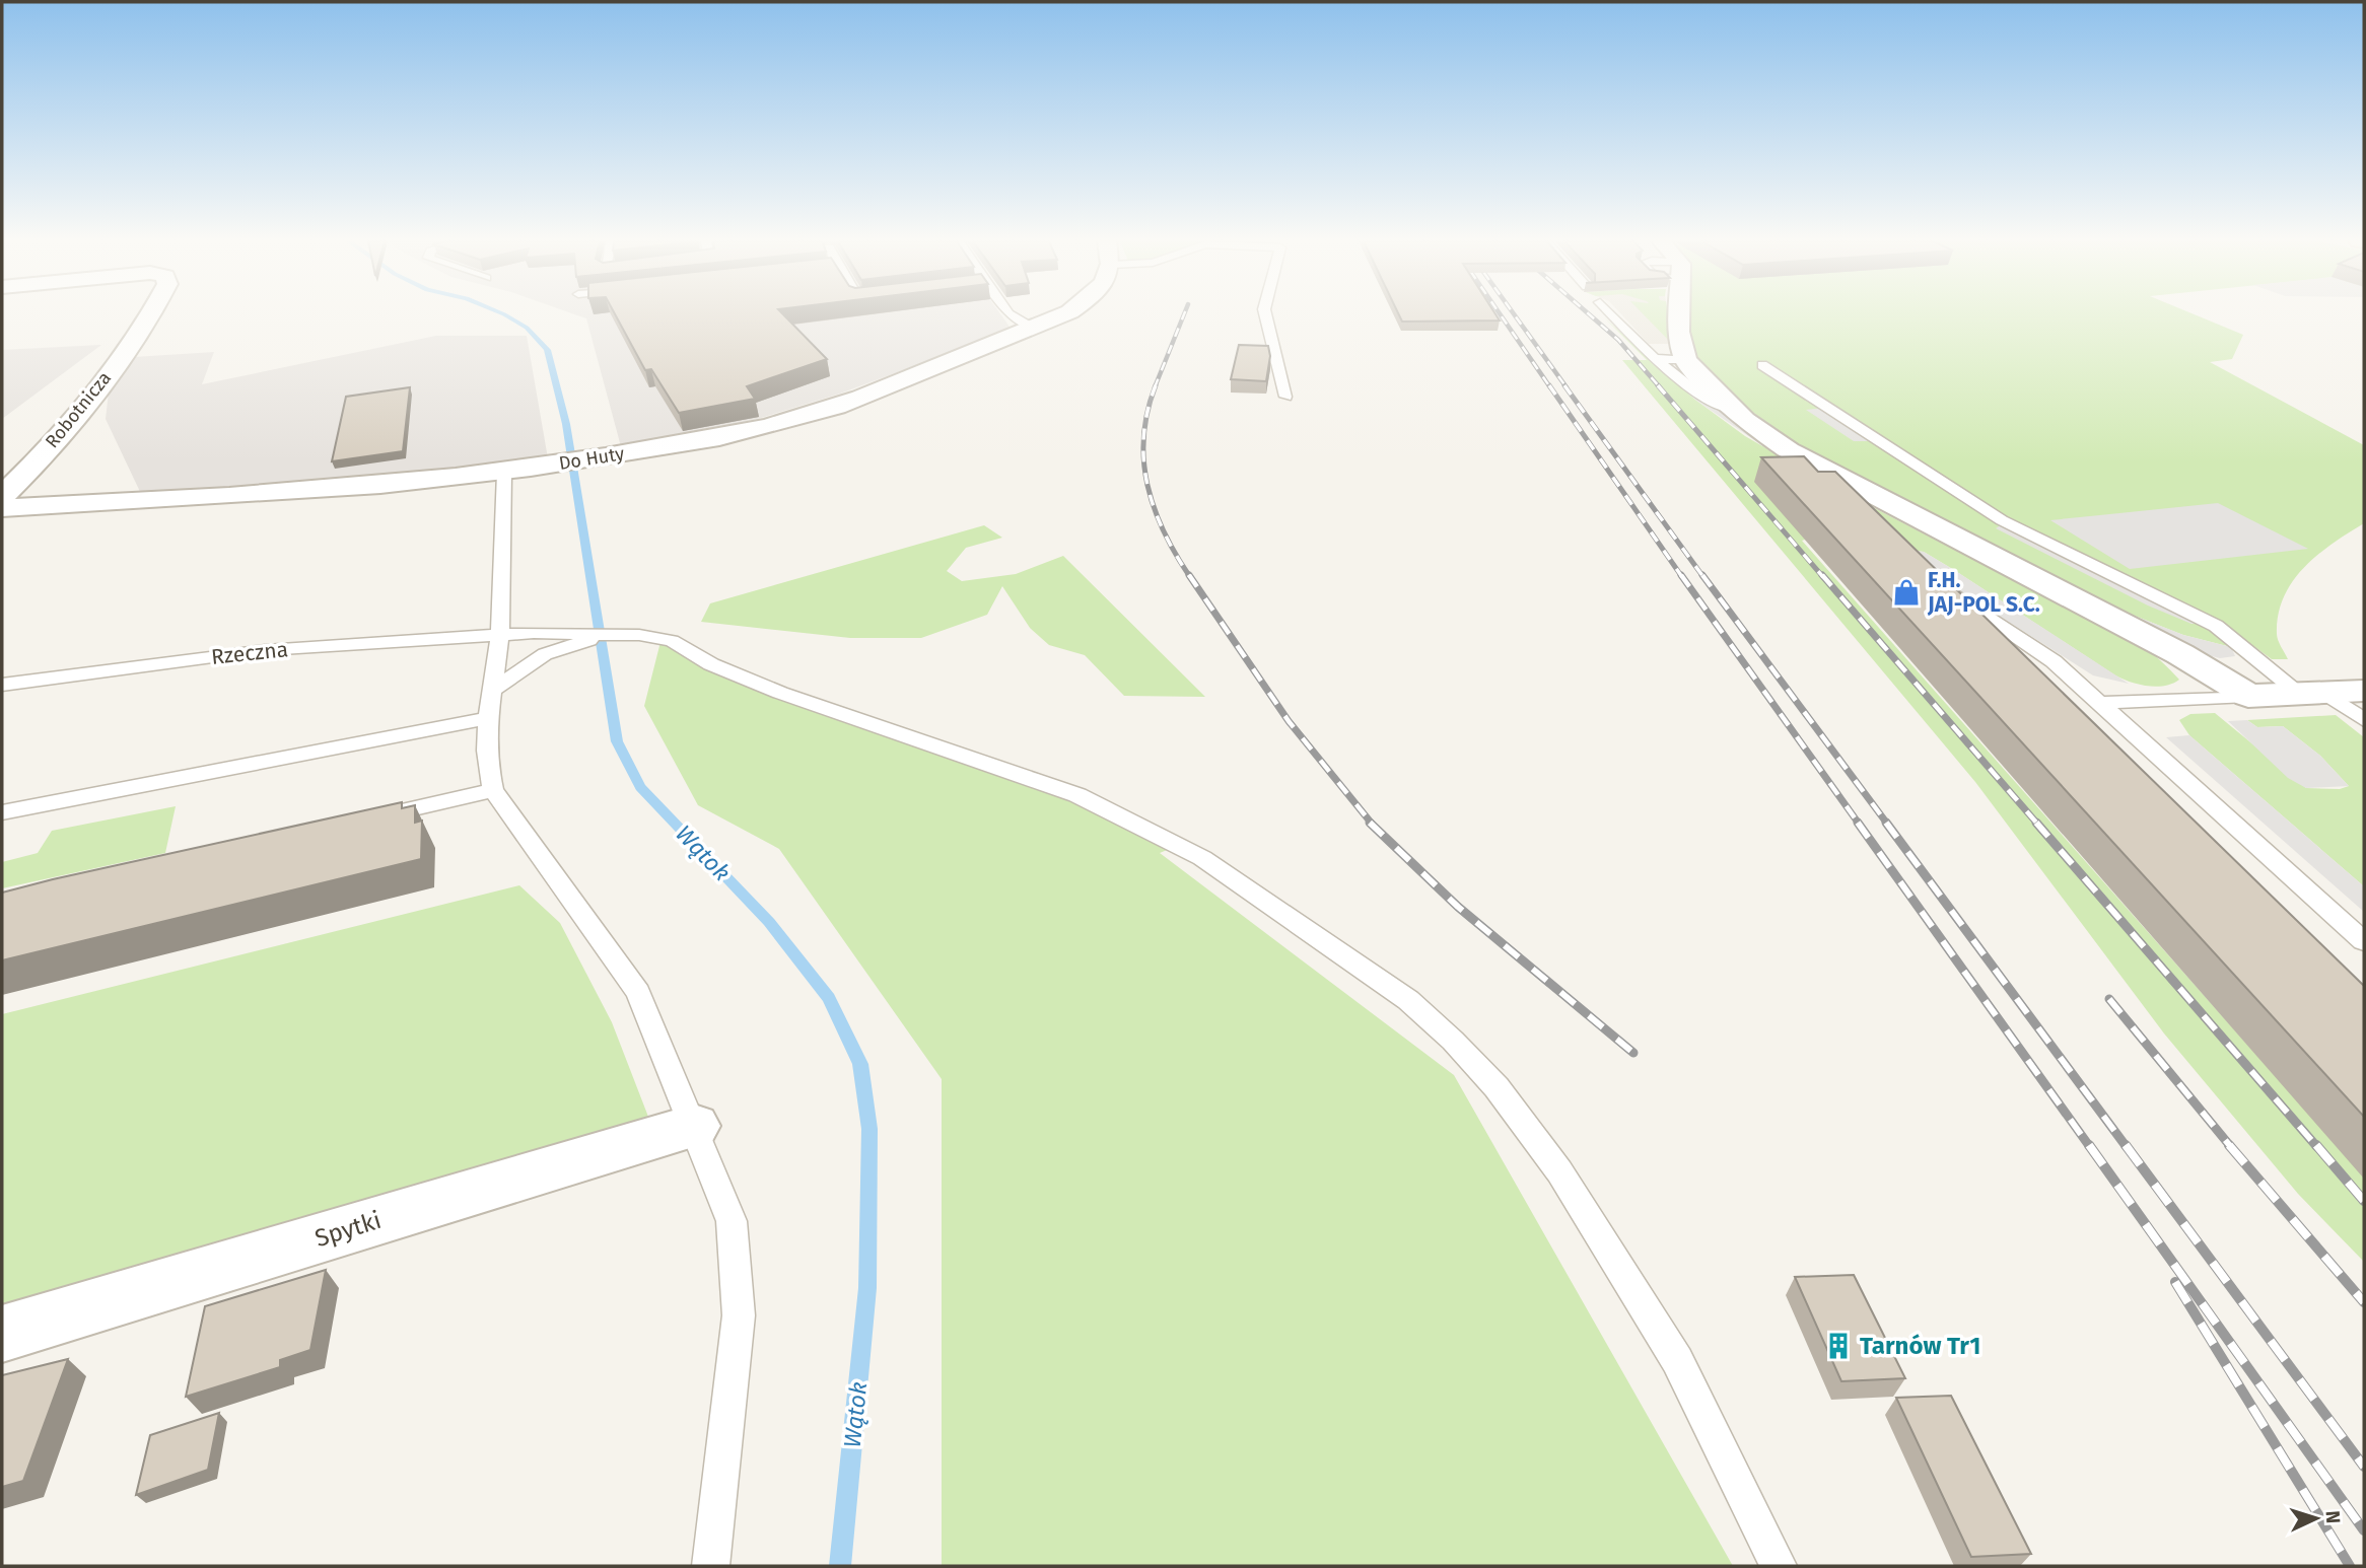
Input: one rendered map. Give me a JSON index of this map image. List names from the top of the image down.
{
  "streets": {
    "street": ["Robotnicza", "Do Huty", "Spytki"],
    "lane": ["Rzeczna"]
  },
  "water": ["Wątok"],
  "places": {
    "shop": ["F.H. JAJ-POL S.C."],
    "building": ["Tarnów Tr1"]
  },
  "north": "right"
}
